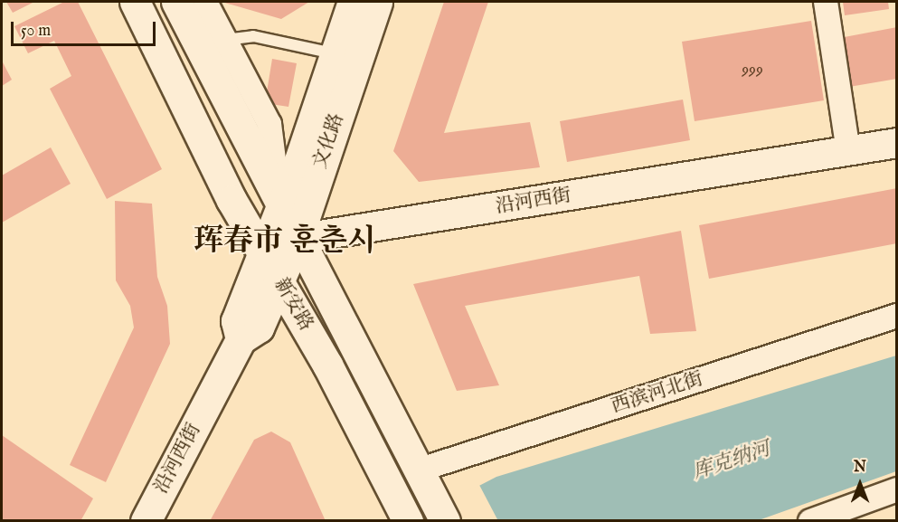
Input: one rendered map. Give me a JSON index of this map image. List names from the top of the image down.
{
  "streets": {
    "main road": ["文化路", "沿河西街", "新安路"],
    "street": ["西滨河北街"]
  },
  "crossings": [
    ["文化路", "沿河西街"],
    ["文化路", "新安路"],
    ["沿河西街", "新安路"],
    ["新安路", "西滨河北街"]
  ],
  "districts": ["珲春市 훈춘시"],
  "water": ["库克纳河"],
  "house_numbers": ["999"],
  "scale_bar": "50 m",
  "north": "top"
}
